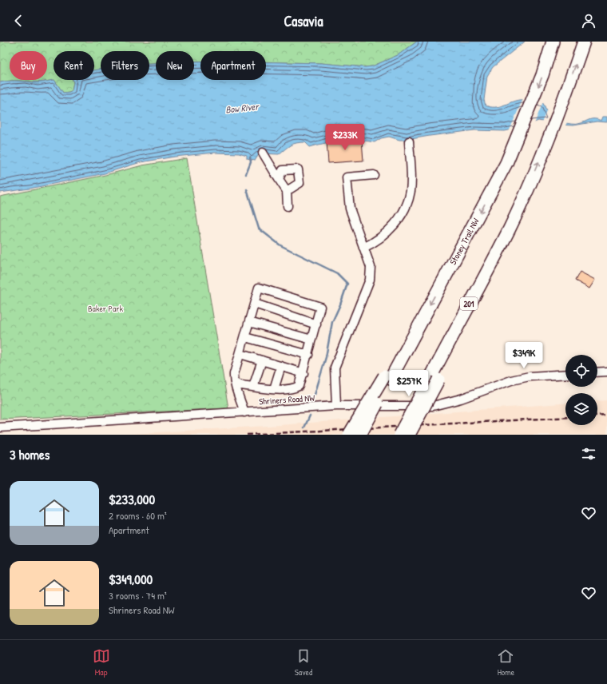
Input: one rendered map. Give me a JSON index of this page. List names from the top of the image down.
{
  "streets": {
    "highway": ["Stoney Trail NW", "201"],
    "street": ["Shriners Road NW"]
  },
  "water": ["Bow River"],
  "parks": ["Baker Park"],
  "page": {
    "header": "Casavia",
    "chip": [
      "Buy",
      "Rent",
      "Filters",
      "New",
      "Apartment"
    ],
    "price": ["$233K", "$349K", "$257K"],
    "heading": "3 homes",
    "list": [
      {
        "name": "$233,000",
        "note": "2 rooms · 60 m² · Apartment"
      },
      {
        "name": "$349,000",
        "note": "3 rooms · 74 m² · Shriners Road NW"
      }
    ],
    "tabs": ["Map", "Saved", "Home"]
  }
}
